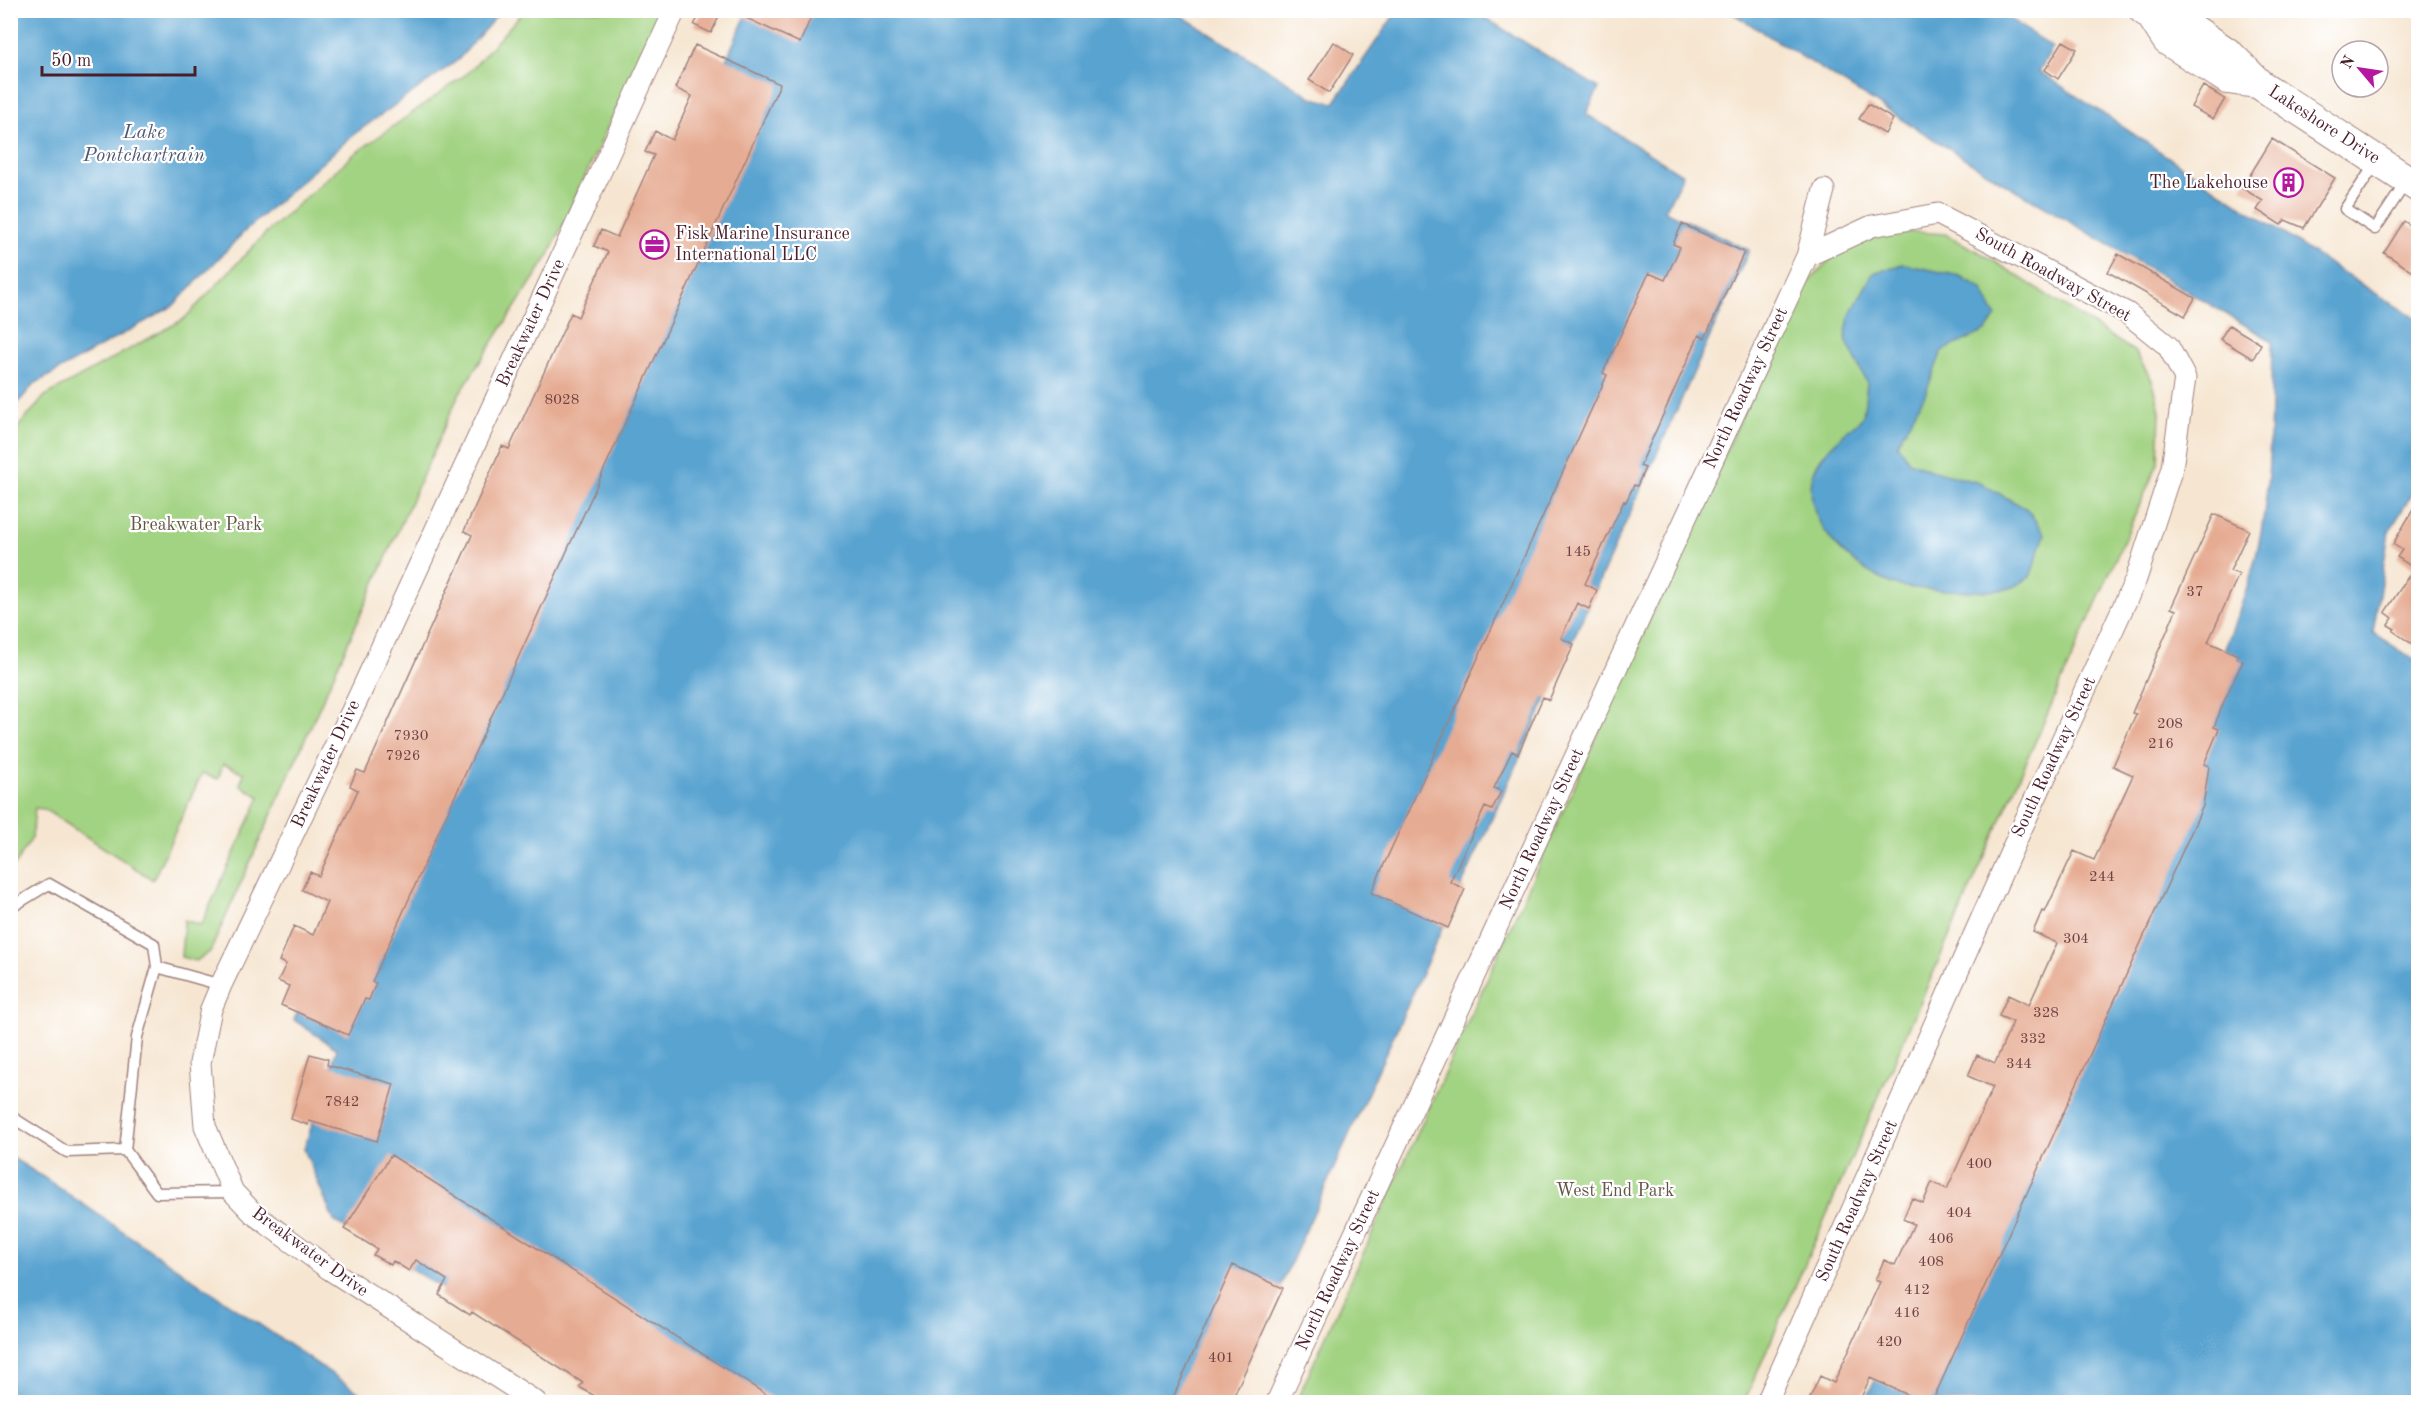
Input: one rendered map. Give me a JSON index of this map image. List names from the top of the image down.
{
  "streets": {
    "street": [
      "Lakeshore Drive",
      "South Roadway Street",
      "Breakwater Drive",
      "North Roadway Street"
    ]
  },
  "crossings": [
    ["South Roadway Street", "North Roadway Street"]
  ],
  "water": ["Lake Pontchartrain"],
  "parks": ["Breakwater Park", "West End Park"],
  "places": {
    "building": ["The Lakehouse"],
    "office": ["Fisk Marine Insurance International LLC"]
  },
  "house_numbers": [
    "8028",
    "145",
    "37",
    "208",
    "7930",
    "216",
    "7926",
    "244",
    "304",
    "328",
    "332",
    "344",
    "7842",
    "400",
    "404",
    "406",
    "408",
    "412",
    "416",
    "420",
    "401"
  ],
  "scale_bar": "50 m",
  "north": "top left"
}
